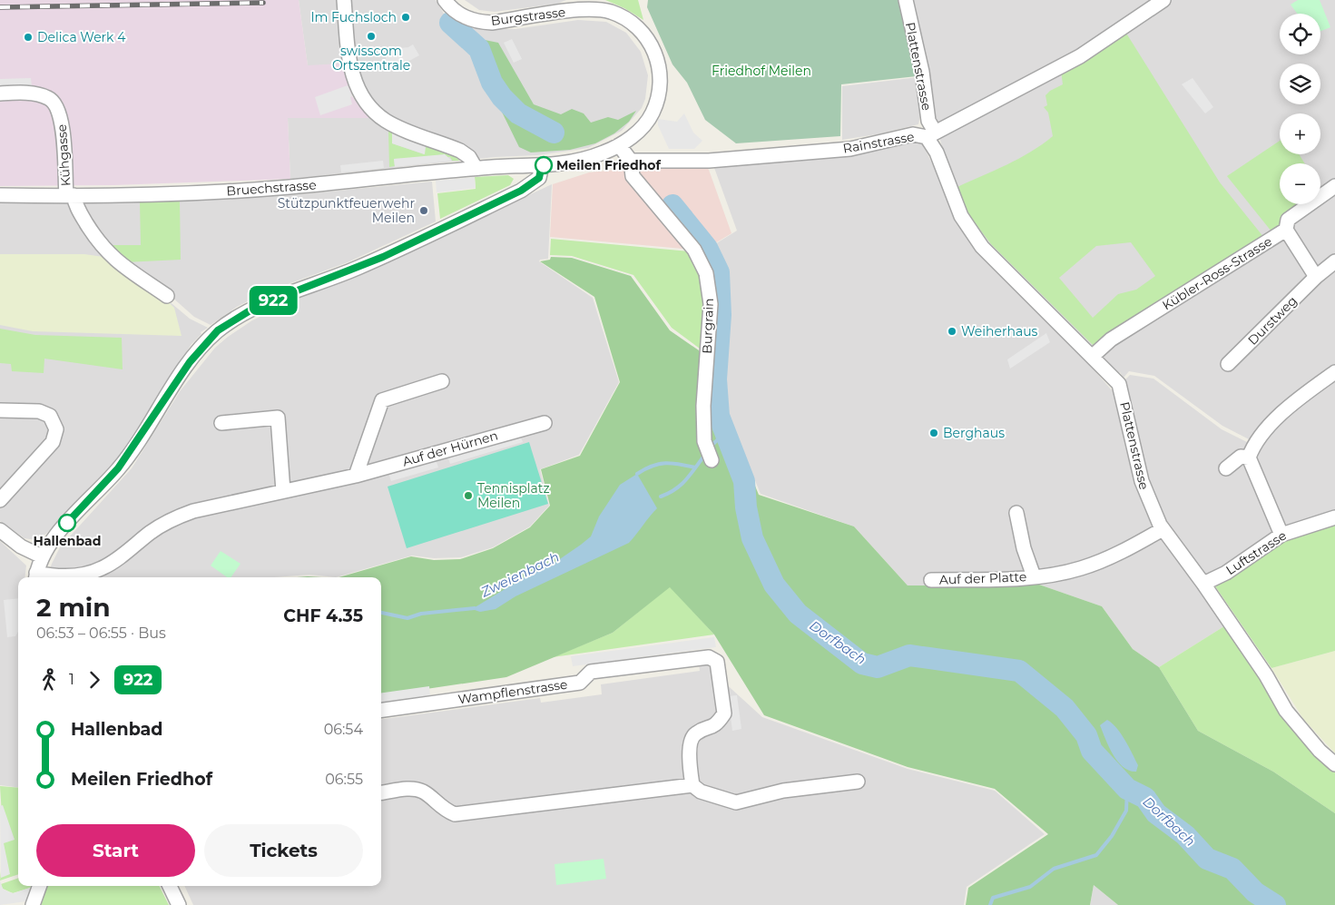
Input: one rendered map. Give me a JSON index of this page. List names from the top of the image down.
{
  "streets": {
    "street": [
      "Burgstrasse",
      "Plattenstrasse",
      "Rainstrasse",
      "Kühgasse",
      "Bruechstrasse",
      "Kübler-Ross-Strasse",
      "Durstweg",
      "Burgrain",
      "Auf der Hürnen",
      "Luftstrasse",
      "Auf der Platte",
      "Wampflenstrasse"
    ]
  },
  "crossings": [
    ["Burgstrasse", "Bruechstrasse"],
    ["Plattenstrasse", "Rainstrasse"],
    ["Plattenstrasse", "Kübler-Ross-Strasse"],
    ["Plattenstrasse", "Luftstrasse"],
    ["Plattenstrasse", "Auf der Platte"],
    ["Rainstrasse", "Burgrain"],
    ["Kühgasse", "Bruechstrasse"]
  ],
  "water": ["Zweienbach", "Dorfbach"],
  "parks": ["Friedhof Meilen"],
  "places": [
    "Im Fuchsloch",
    "swisscom Ortszentrale",
    "Delica Werk 4",
    "Meilen Friedhof",
    "Stützpunktfeuerwehr Meilen",
    "Weiherhaus",
    "Berghaus",
    "Tennisplatz Meilen",
    "Hallenbad"
  ],
  "lines": ["bus line 922"],
  "page": {
    "on_map": "922",
    "map_buttons": ["+", "−"],
    "heading": ["2 min", "06:53 – 06:55 · Bus", "CHF 4.35"],
    "legs": ["1", "922"],
    "list": [
      {
        "name": "Hallenbad",
        "value": "06:54"
      },
      {
        "name": "Meilen Friedhof",
        "value": "06:55"
      }
    ],
    "buttons": ["Start", "Tickets"]
  }
}
